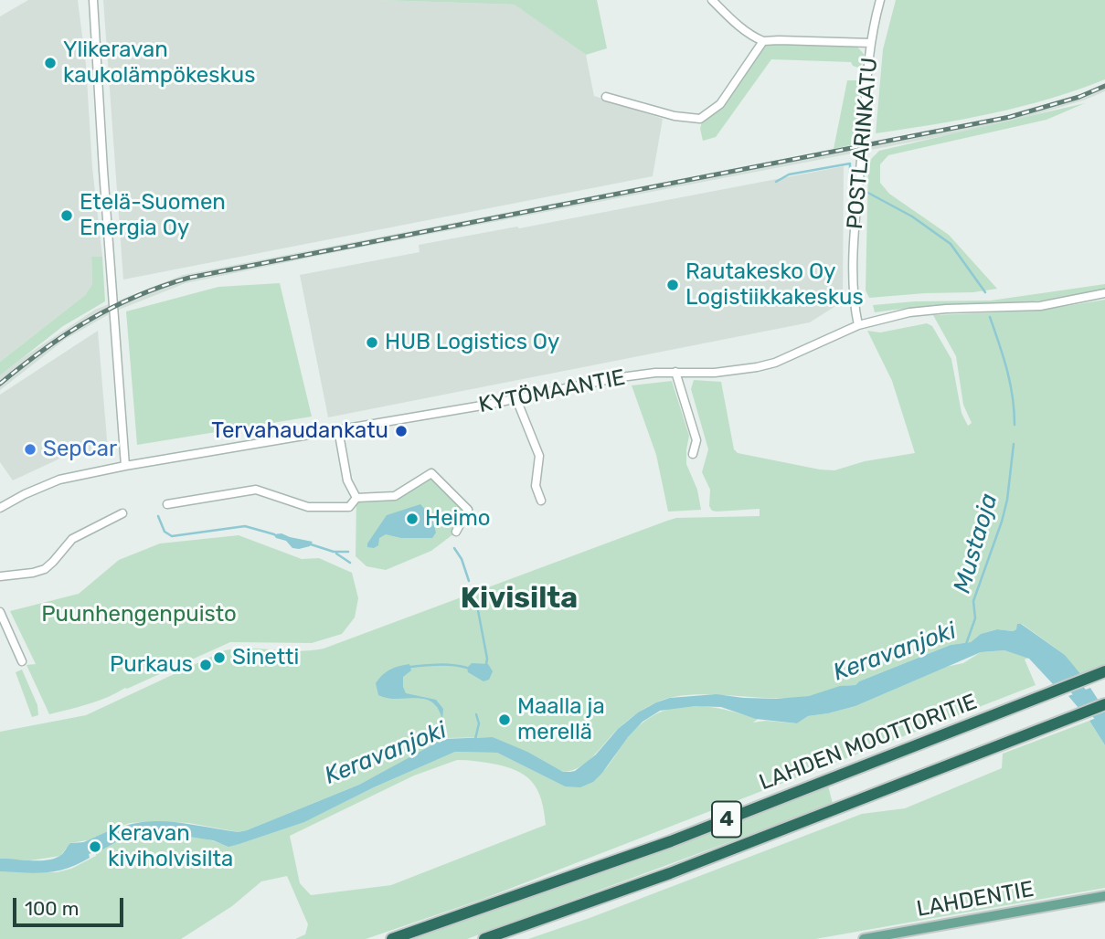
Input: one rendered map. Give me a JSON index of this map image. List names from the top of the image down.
{
  "streets": {
    "highway": ["LAHDEN MOOTTORITIE", "4"],
    "main road": ["LAHDENTIE"],
    "street": ["POSTLARINKATU", "KYTÖMAANTIE"]
  },
  "crossings": [
    ["POSTLARINKATU", "KYTÖMAANTIE"]
  ],
  "districts": ["Kivisilta"],
  "water": ["Mustaoja", "Keravanjoki"],
  "parks": ["Puunhengenpuisto"],
  "places": [
    "Ylikeravan kaukolämpökeskus",
    "Etelä-Suomen Energia Oy",
    "Rautakesko Oy Logistiikkakeskus",
    "HUB Logistics Oy",
    "Tervahaudankatu",
    "SepCar",
    "Heimo",
    "Sinetti",
    "Purkaus",
    "Maalla ja merellä",
    "Keravan kiviholvisilta"
  ],
  "scale_bar": "100 m"
}
